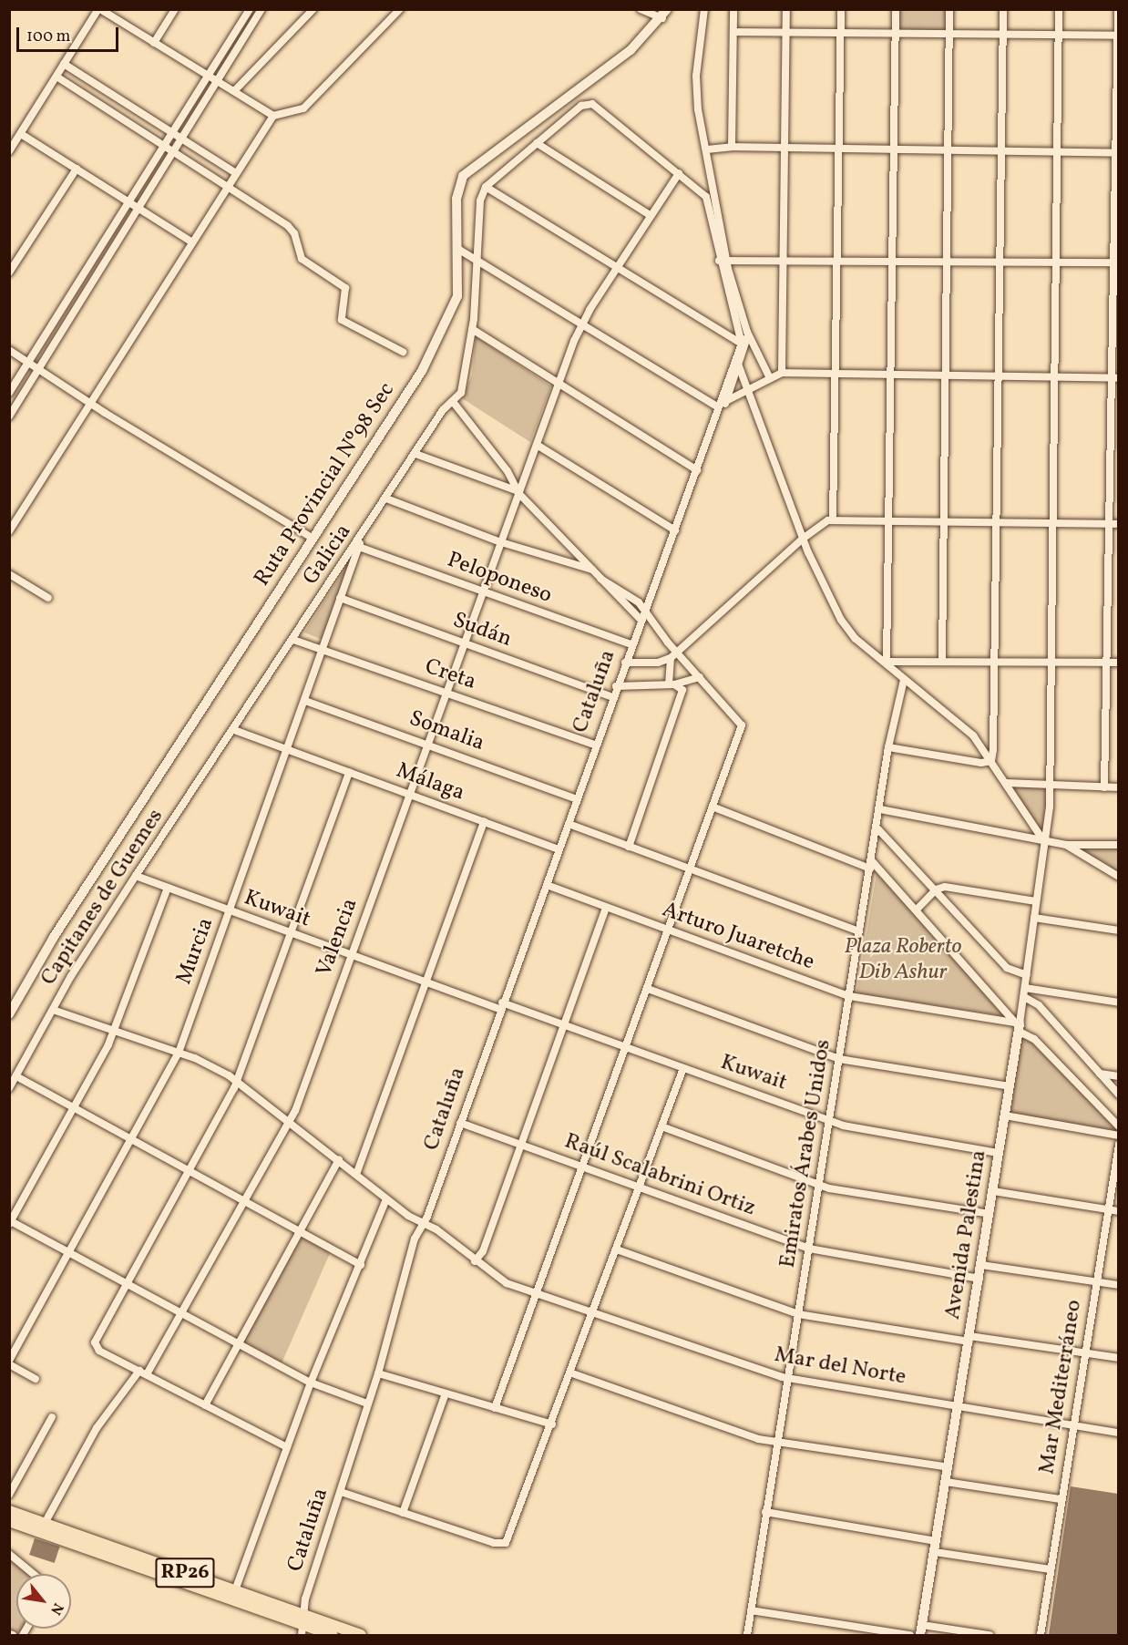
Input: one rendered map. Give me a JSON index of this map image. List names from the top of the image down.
{
  "streets": {
    "main road": ["RP26"],
    "street": [
      "Ruta Provincial Nº98 Sec",
      "Galicia",
      "Peloponeso",
      "Sudán",
      "Creta",
      "Cataluña",
      "Somalia",
      "Málaga",
      "Capitanes de Guemes",
      "Kuwait",
      "Arturo Juaretche",
      "Valencia",
      "Murcia",
      "Emiratos Árabes Unidos",
      "Raúl Scalabrini Ortiz",
      "Avenida Palestina",
      "Mar del Norte",
      "Mar Mediterráneo"
    ]
  },
  "crossings": [
    ["Galicia", "Peloponeso"],
    ["Galicia", "Creta"],
    ["Galicia", "Málaga"],
    ["Galicia", "Capitanes de Guemes"],
    ["Galicia", "Murcia"],
    ["Peloponeso", "Cataluña"],
    ["Peloponeso", "Valencia"],
    ["Peloponeso", "Murcia"],
    ["Sudán", "Cataluña"],
    ["Sudán", "Valencia"],
    ["Sudán", "Murcia"],
    ["Creta", "Cataluña"],
    ["Creta", "Valencia"],
    ["Creta", "Murcia"],
    ["Cataluña", "Somalia"],
    ["Cataluña", "Málaga"],
    ["Cataluña", "Kuwait"],
    ["Cataluña", "Arturo Juaretche"],
    ["Cataluña", "Raúl Scalabrini Ortiz"],
    ["Cataluña", "Mar del Norte"],
    ["Cataluña", "RP26"],
    ["Somalia", "Valencia"],
    ["Somalia", "Murcia"],
    ["Málaga", "Capitanes de Guemes"],
    ["Málaga", "Valencia"],
    ["Málaga", "Murcia"],
    ["Capitanes de Guemes", "Kuwait"],
    ["Capitanes de Guemes", "Mar del Norte"],
    ["Kuwait", "Valencia"],
    ["Kuwait", "Murcia"],
    ["Kuwait", "Emiratos Árabes Unidos"],
    ["Kuwait", "Avenida Palestina"],
    ["Arturo Juaretche", "Emiratos Árabes Unidos"],
    ["Arturo Juaretche", "Avenida Palestina"],
    ["Valencia", "Mar del Norte"],
    ["Murcia", "Mar del Norte"],
    ["Emiratos Árabes Unidos", "Raúl Scalabrini Ortiz"],
    ["Emiratos Árabes Unidos", "Mar del Norte"],
    ["Raúl Scalabrini Ortiz", "Avenida Palestina"],
    ["Avenida Palestina", "Mar del Norte"],
    ["Mar del Norte", "Mar Mediterráneo"]
  ],
  "parks": ["Plaza Roberto Dib Ashur"],
  "scale_bar": "100 m",
  "north": "bottom right"
}
